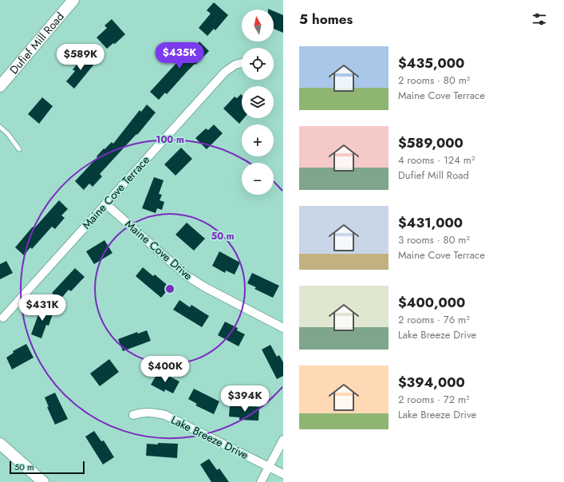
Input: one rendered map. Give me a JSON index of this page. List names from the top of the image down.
{
  "streets": {
    "main road": ["Dufief Mill Road"],
    "street": ["Maine Cove Terrace", "Maine Cove Drive", "Lake Breeze Drive"]
  },
  "crossings": [
    ["Maine Cove Terrace", "Maine Cove Drive"]
  ],
  "scale_bar": "50 m",
  "north": "top",
  "page": {
    "heading": "5 homes",
    "map_buttons": ["+", "−"],
    "list": [
      {
        "name": "$435,000",
        "note": "2 rooms · 80 m² · Maine Cove Terrace"
      },
      {
        "name": "$589,000",
        "note": "4 rooms · 124 m² · Dufief Mill Road"
      },
      {
        "name": "$431,000",
        "note": "3 rooms · 80 m² · Maine Cove Terrace"
      },
      {
        "name": "$400,000",
        "note": "2 rooms · 76 m² · Lake Breeze Drive"
      },
      {
        "name": "$394,000",
        "note": "2 rooms · 72 m² · Lake Breeze Drive"
      }
    ],
    "price": [
      "$435K",
      "$589K",
      "$431K",
      "$400K",
      "$394K"
    ],
    "scale": "50 m"
  },
  "rings": ["100 m", "50 m"]
}
